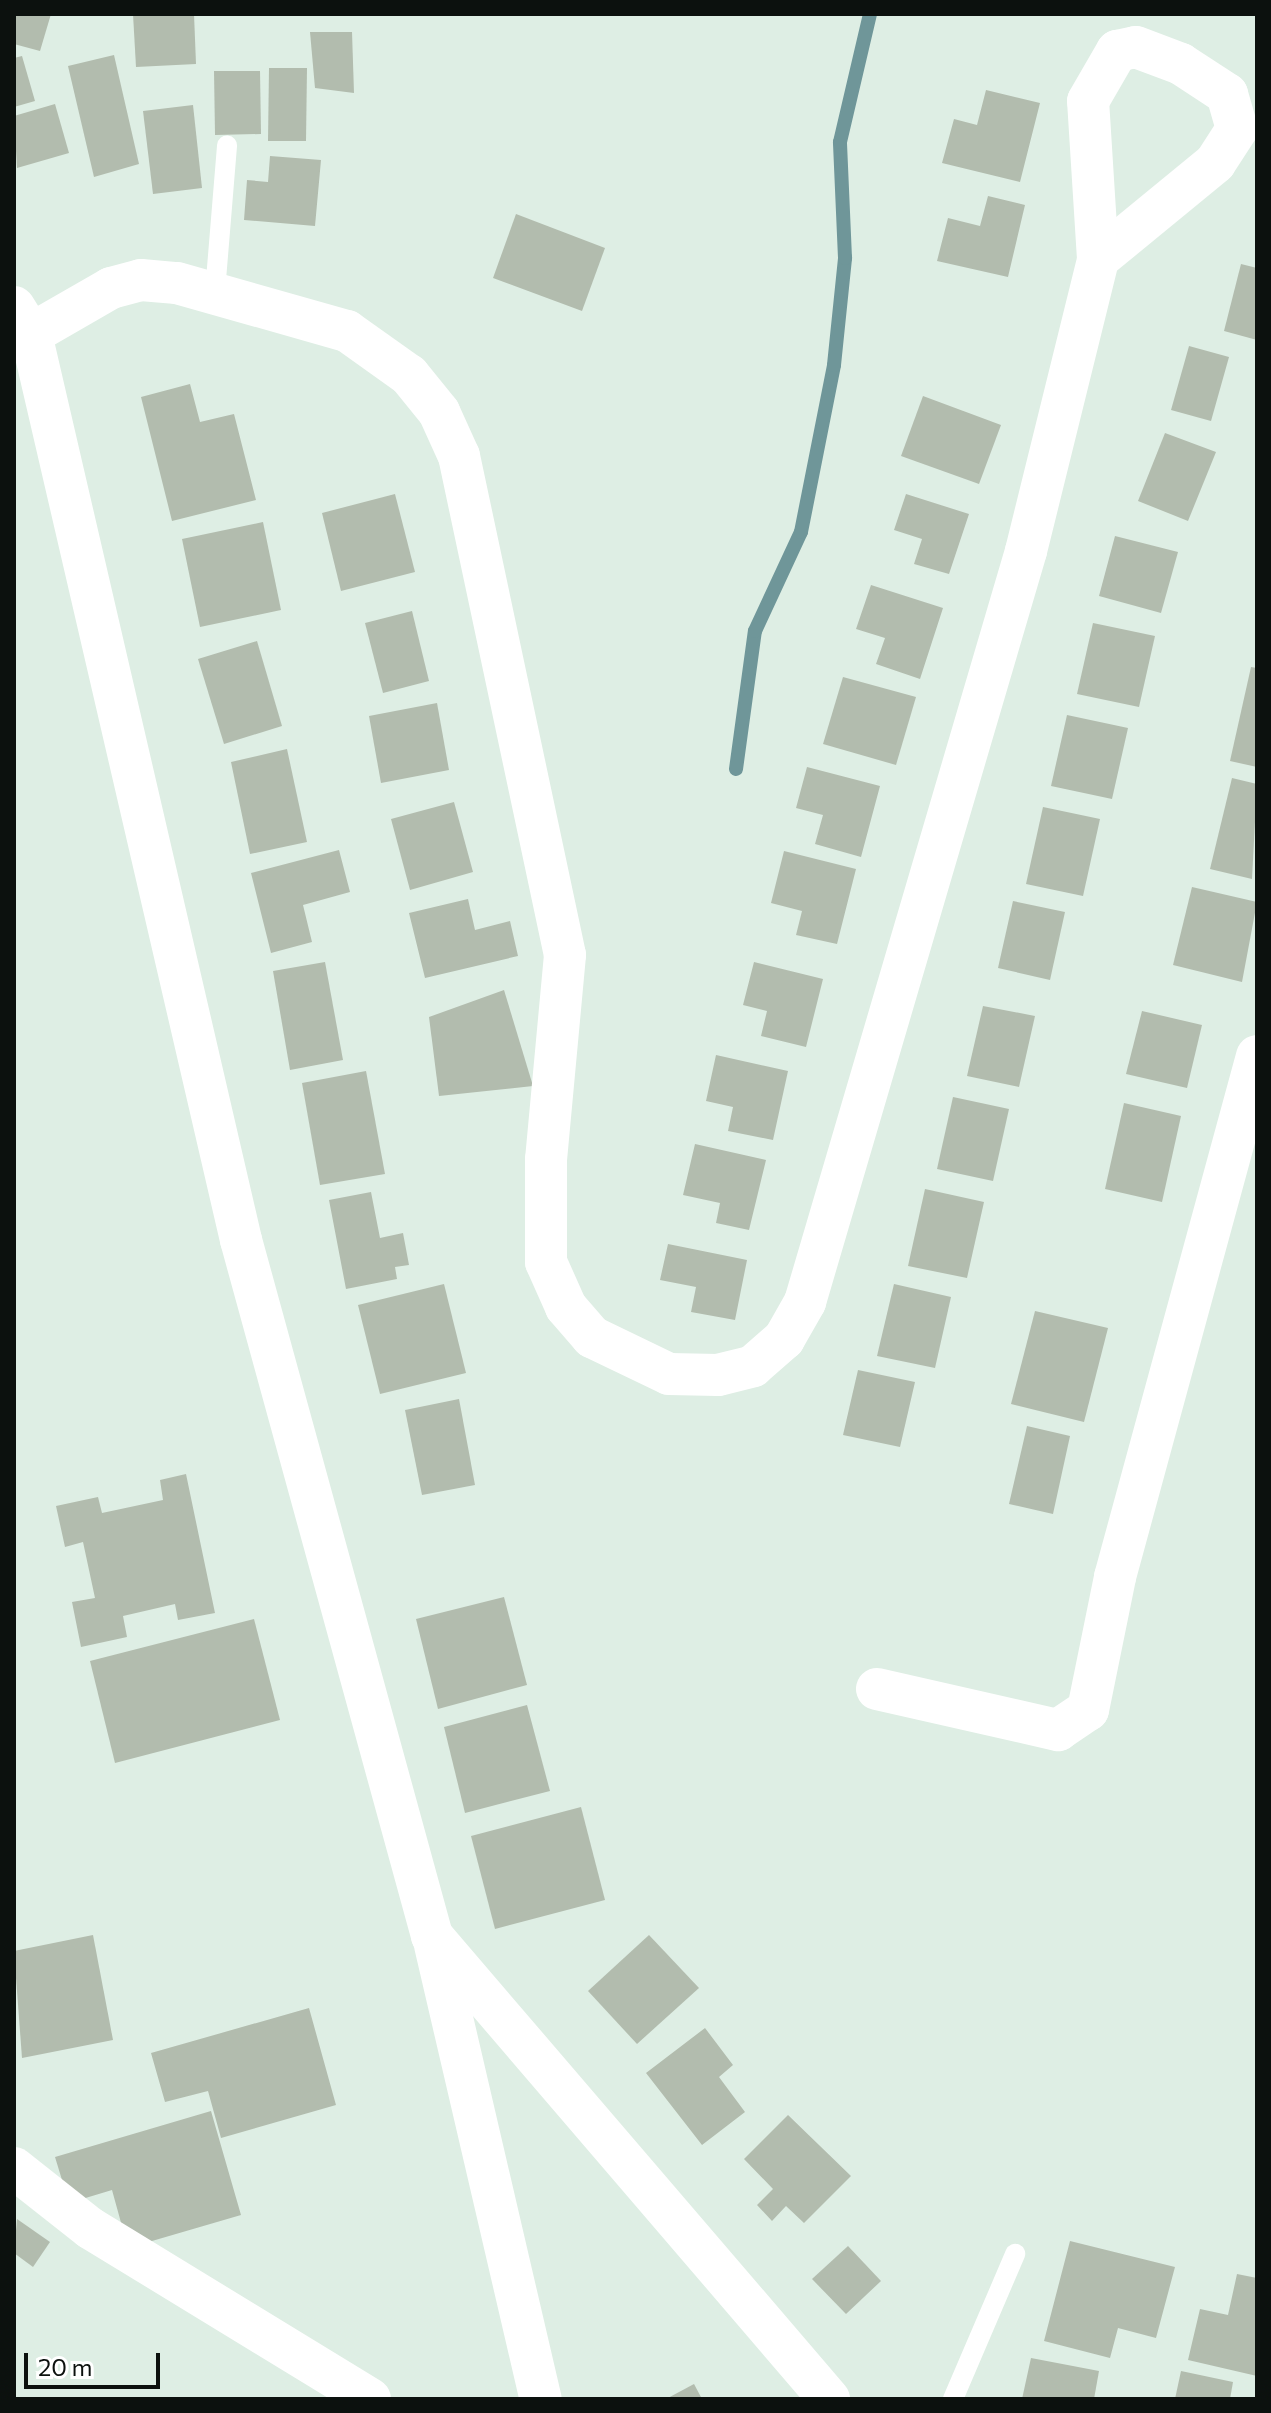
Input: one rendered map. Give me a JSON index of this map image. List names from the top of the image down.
{
  "scale_bar": "20 m"
}
